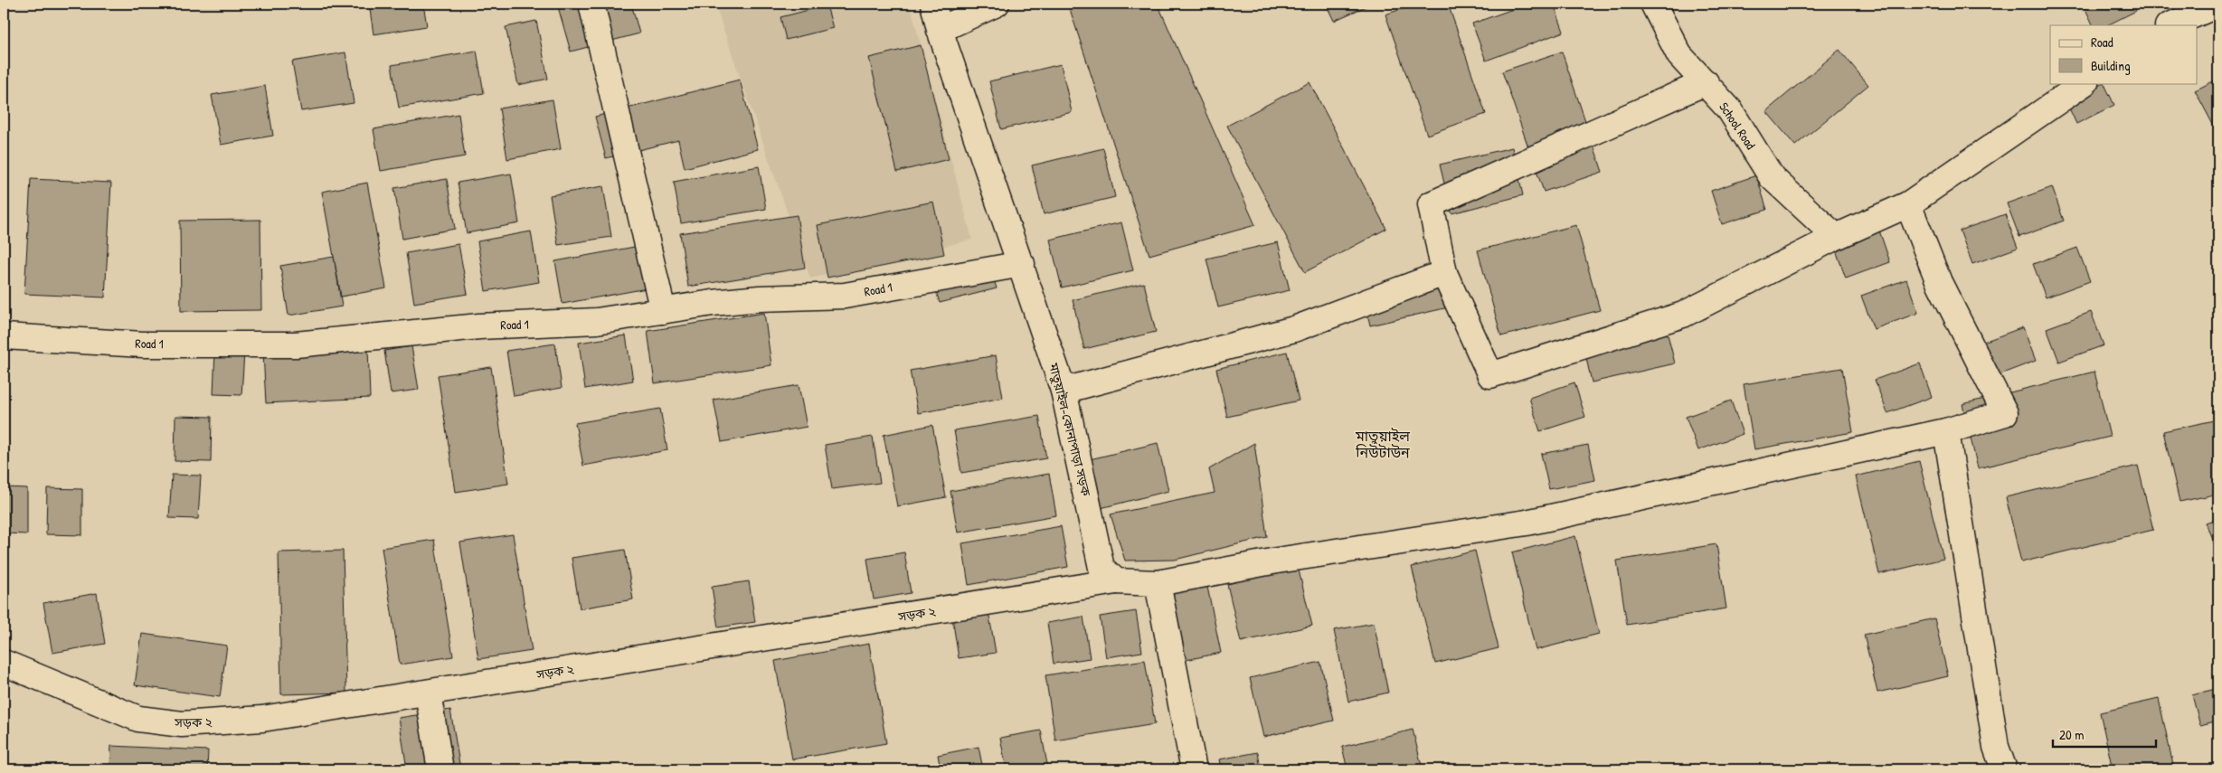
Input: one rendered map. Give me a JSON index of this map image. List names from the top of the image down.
{
  "streets": {
    "street": [
      "School Road",
      "Road 1",
      "মাতুয়াইল-কোনাপাড়া সড়ক",
      "সড়ক ২"
    ]
  },
  "crossings": [
    ["Road 1", "মাতুয়াইল-কোনাপাড়া সড়ক"],
    ["মাতুয়াইল-কোনাপাড়া সড়ক", "সড়ক ২"]
  ],
  "districts": ["মাতুয়াইল নিউটাউন"],
  "legend": ["Road", "Building"],
  "scale_bar": "20 m"
}
